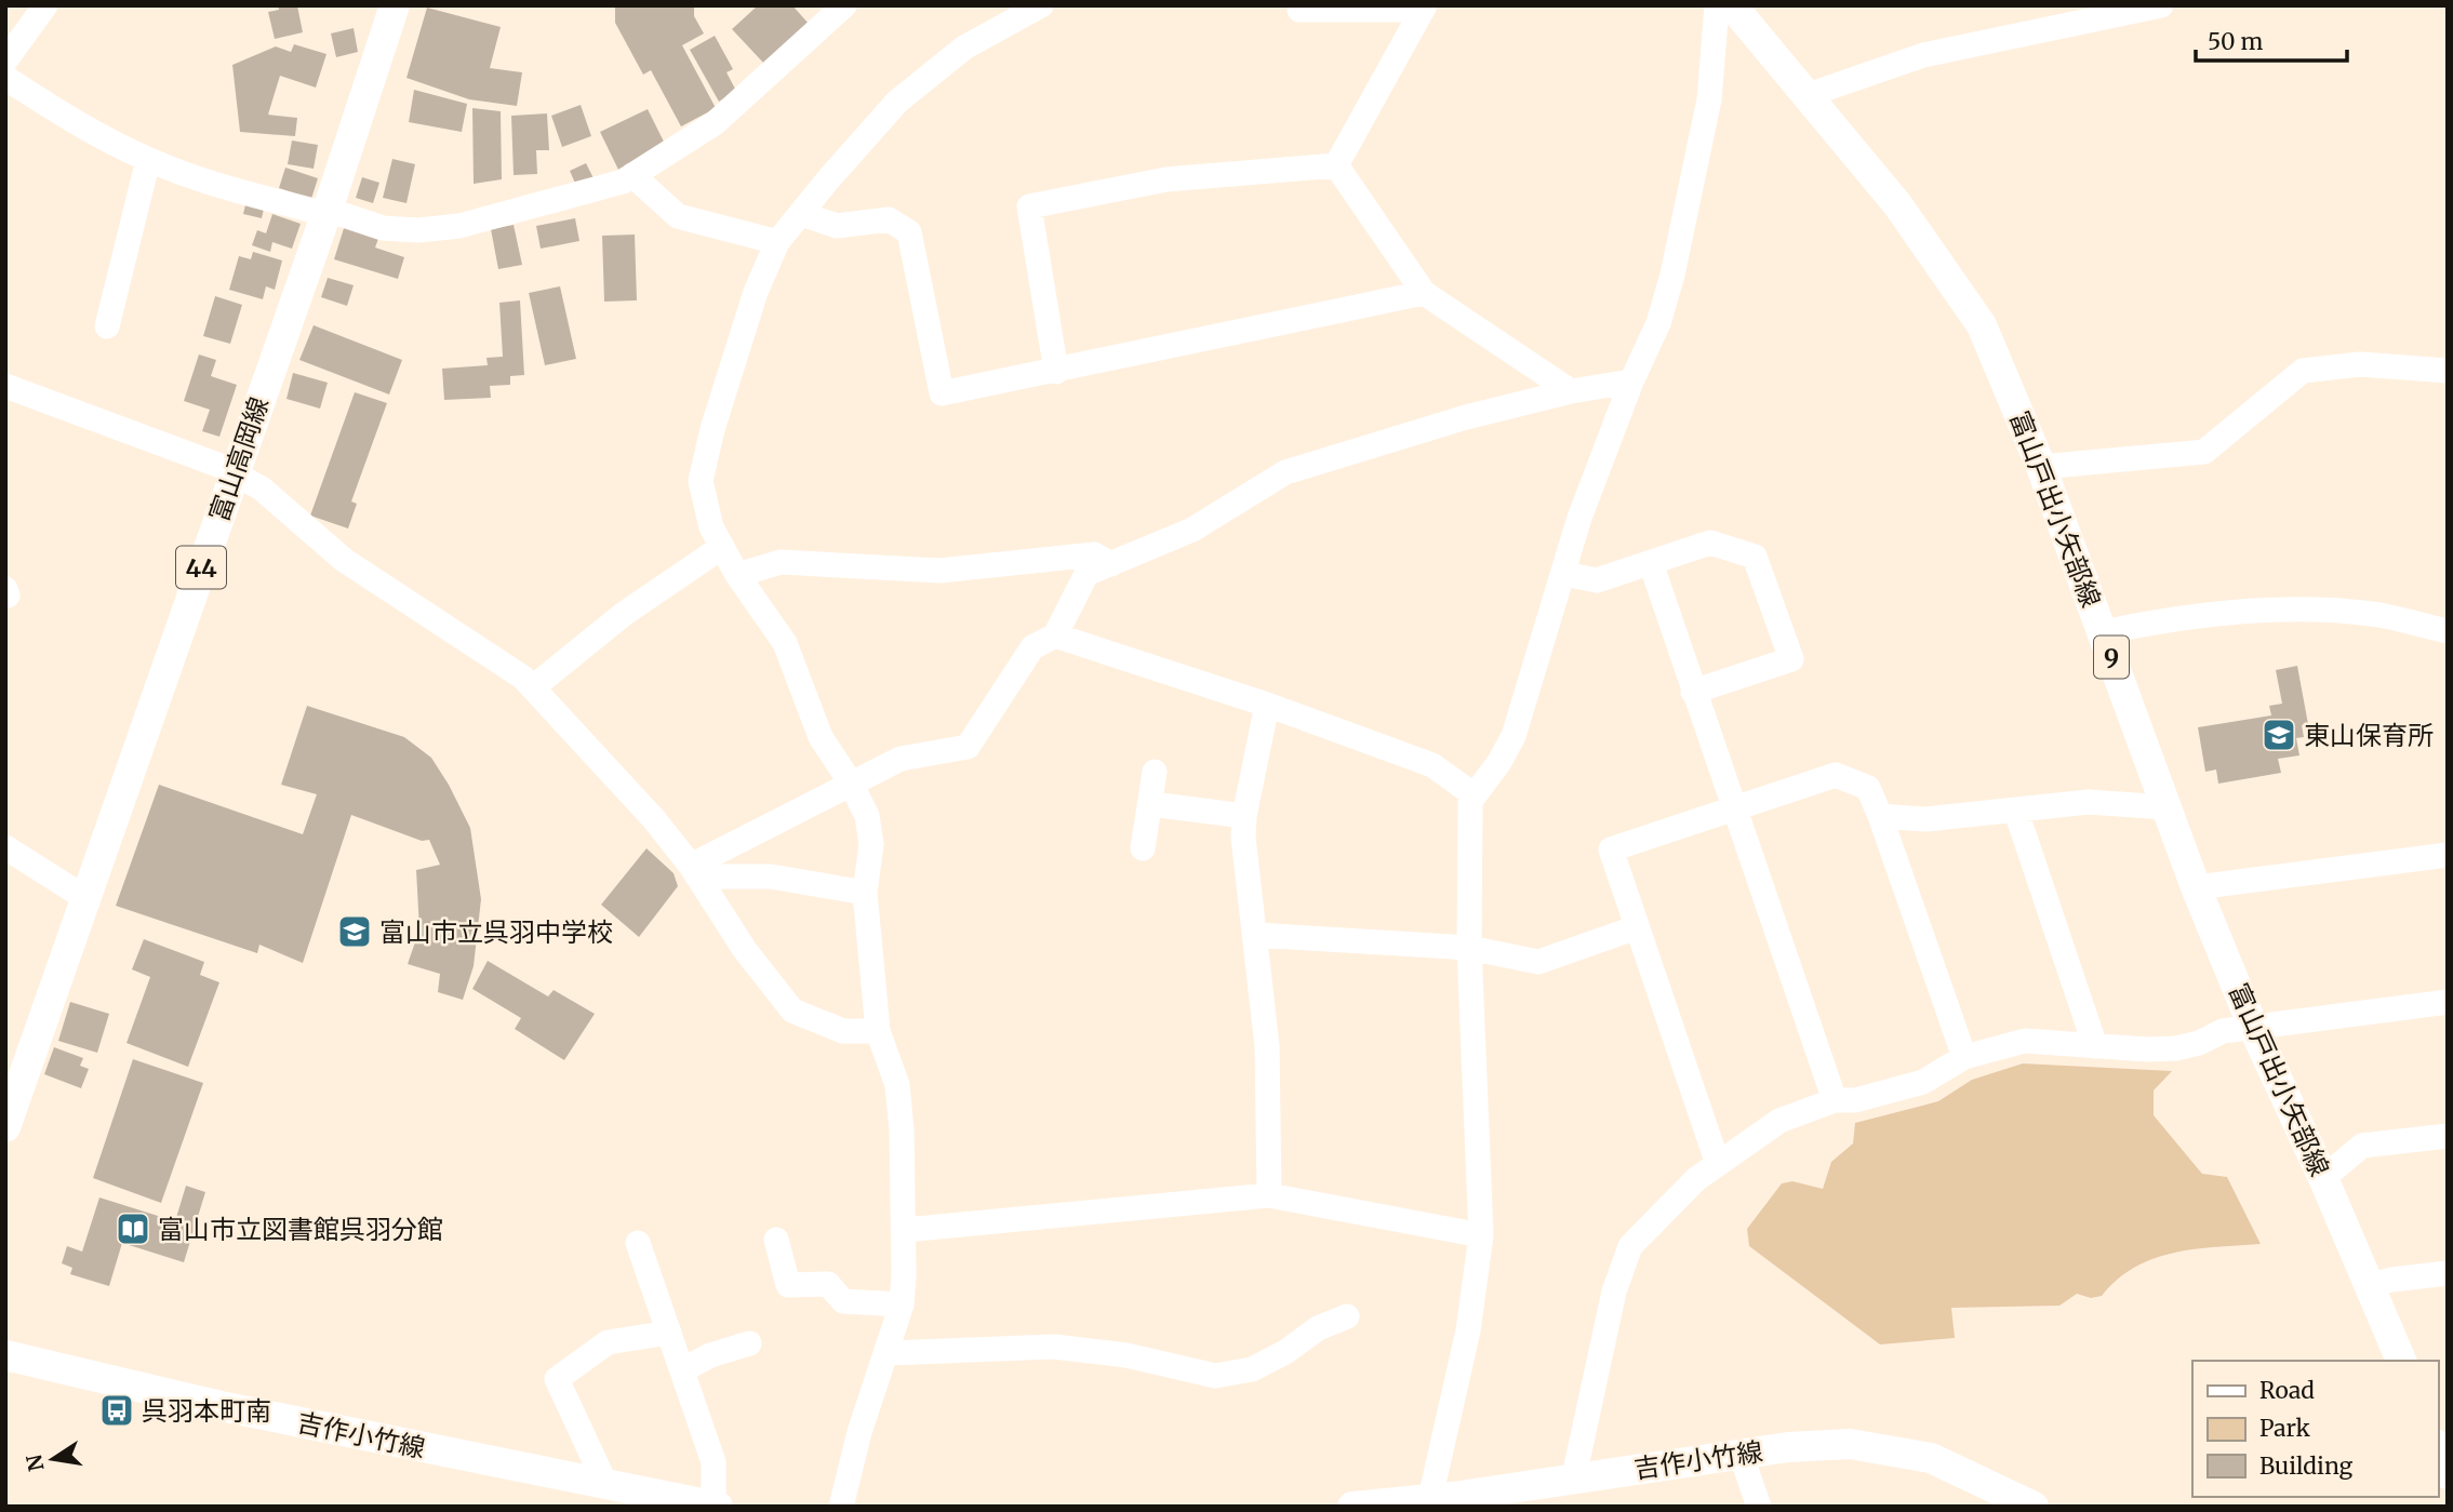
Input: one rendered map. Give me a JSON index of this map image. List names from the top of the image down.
{
  "streets": {
    "main road": [
      "富山高岡線",
      "富山戸出小矢部線",
      "44",
      "9",
      "吉作小竹線"
    ]
  },
  "places": {
    "school or university": ["東山保育所", "富山市立呉羽中学校"],
    "library": ["富山市立図書館呉羽分館"],
    "bus stop": ["呉羽本町南"]
  },
  "legend": ["Road", "Park", "Building"],
  "scale_bar": "50 m",
  "north": "left"
}
